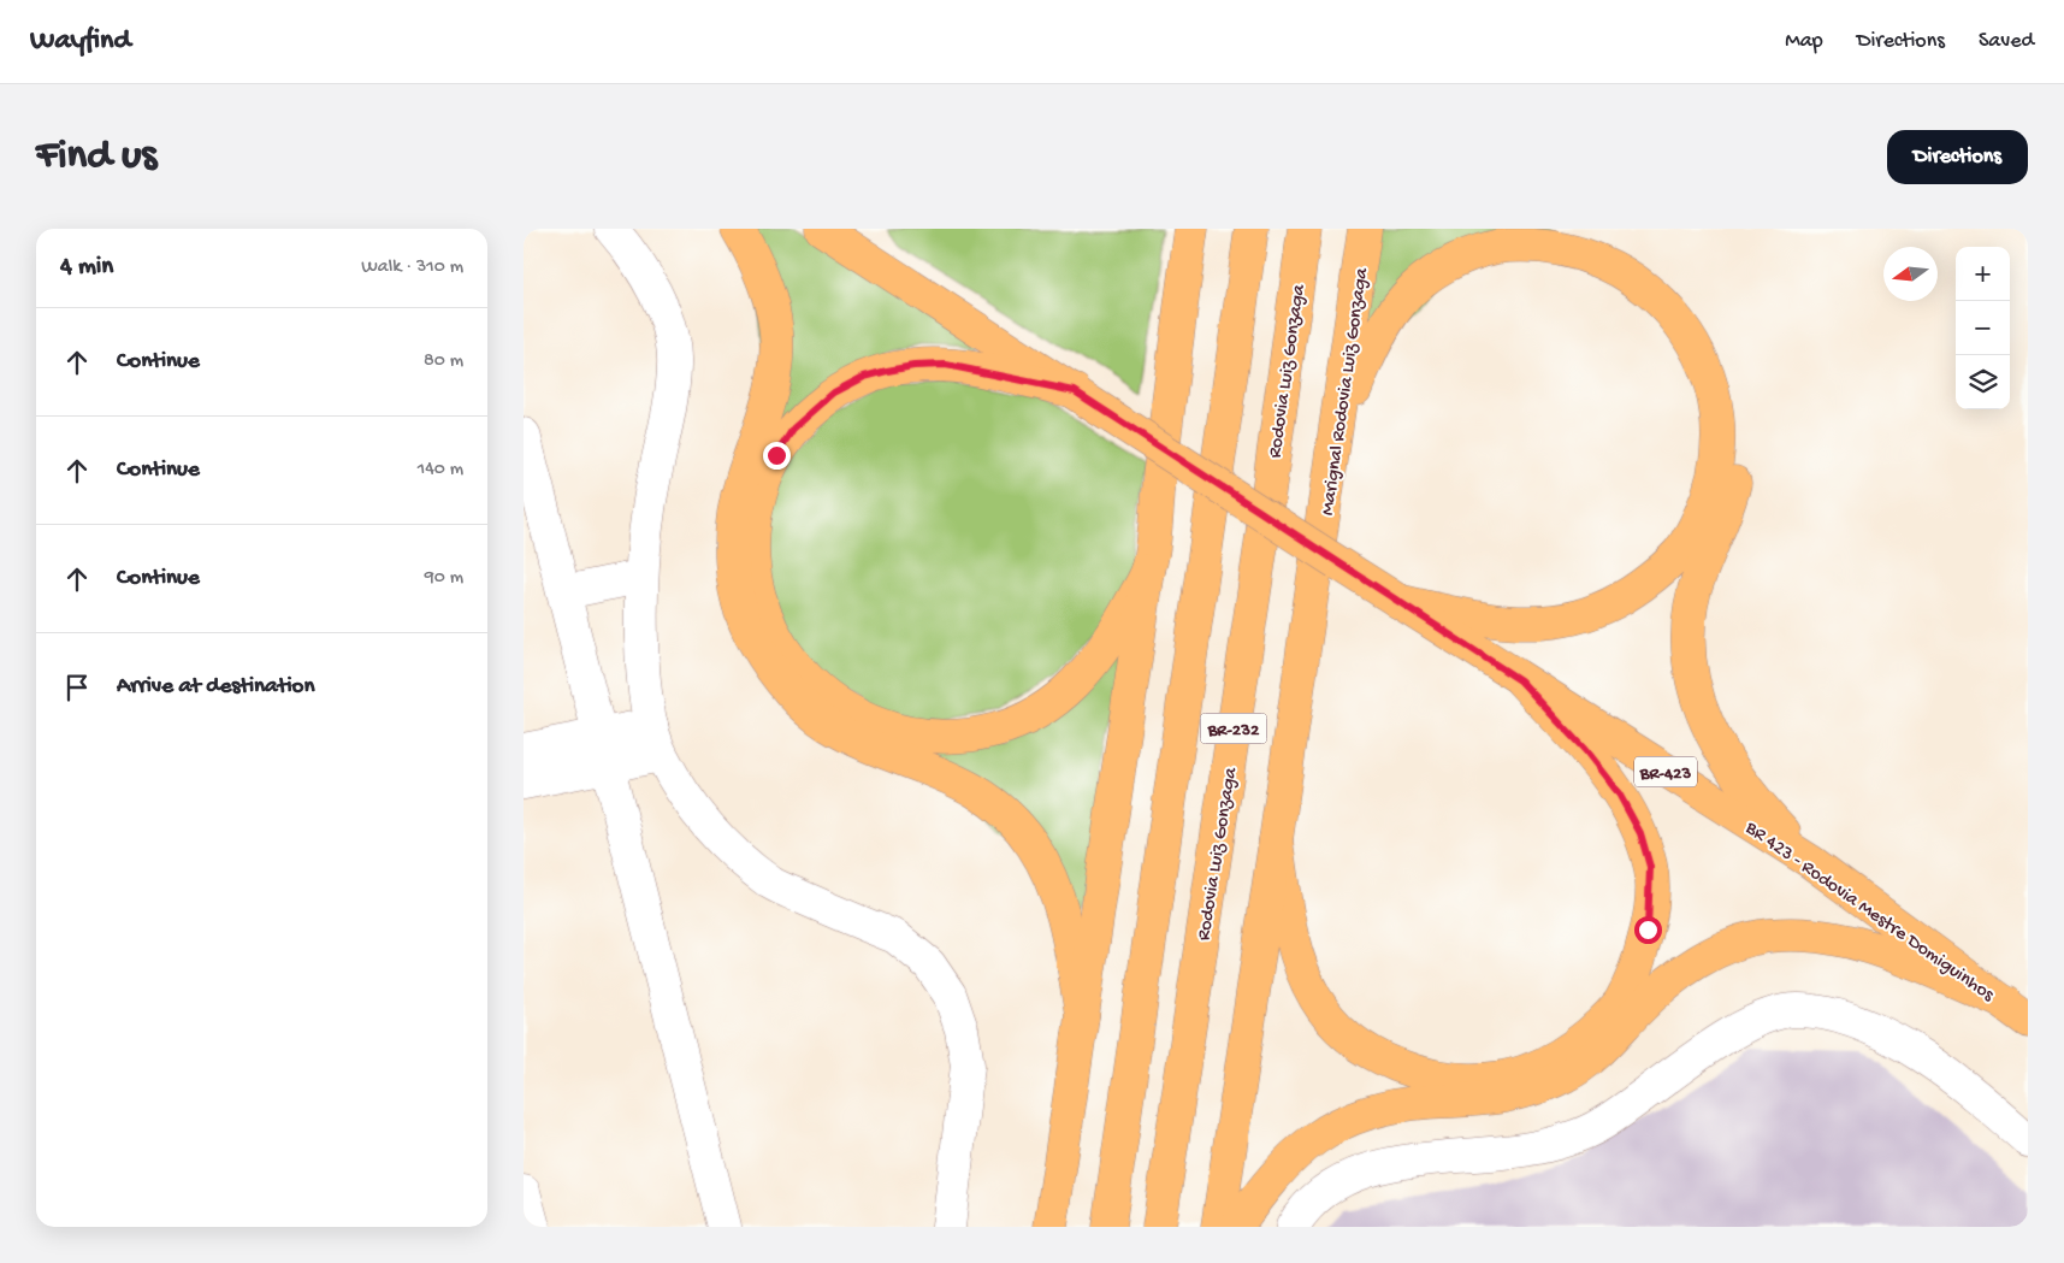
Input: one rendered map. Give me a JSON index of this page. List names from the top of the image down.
{
  "streets": {
    "main road": [
      "Rodovia Luiz Gonzaga",
      "Marignal Rodovia Luiz Gonzaga",
      "BR-232",
      "BR-423",
      "BR 423 - Rodovia Mestre Domiguinhos"
    ]
  },
  "crossings": [
    ["Marignal Rodovia Luiz Gonzaga", "BR-232"]
  ],
  "north": "left",
  "page": {
    "header": "Wayfind",
    "nav": ["Map", "Directions", "Saved"],
    "buttons": "Directions",
    "title": "Find us",
    "heading": ["4 min", "Walk · 310 m"],
    "map_buttons": ["+", "−"],
    "list": [
      ["Continue", "80 m"],
      ["Continue", "140 m"],
      ["Continue", "90 m"],
      "Arrive at destination"
    ]
  }
}
